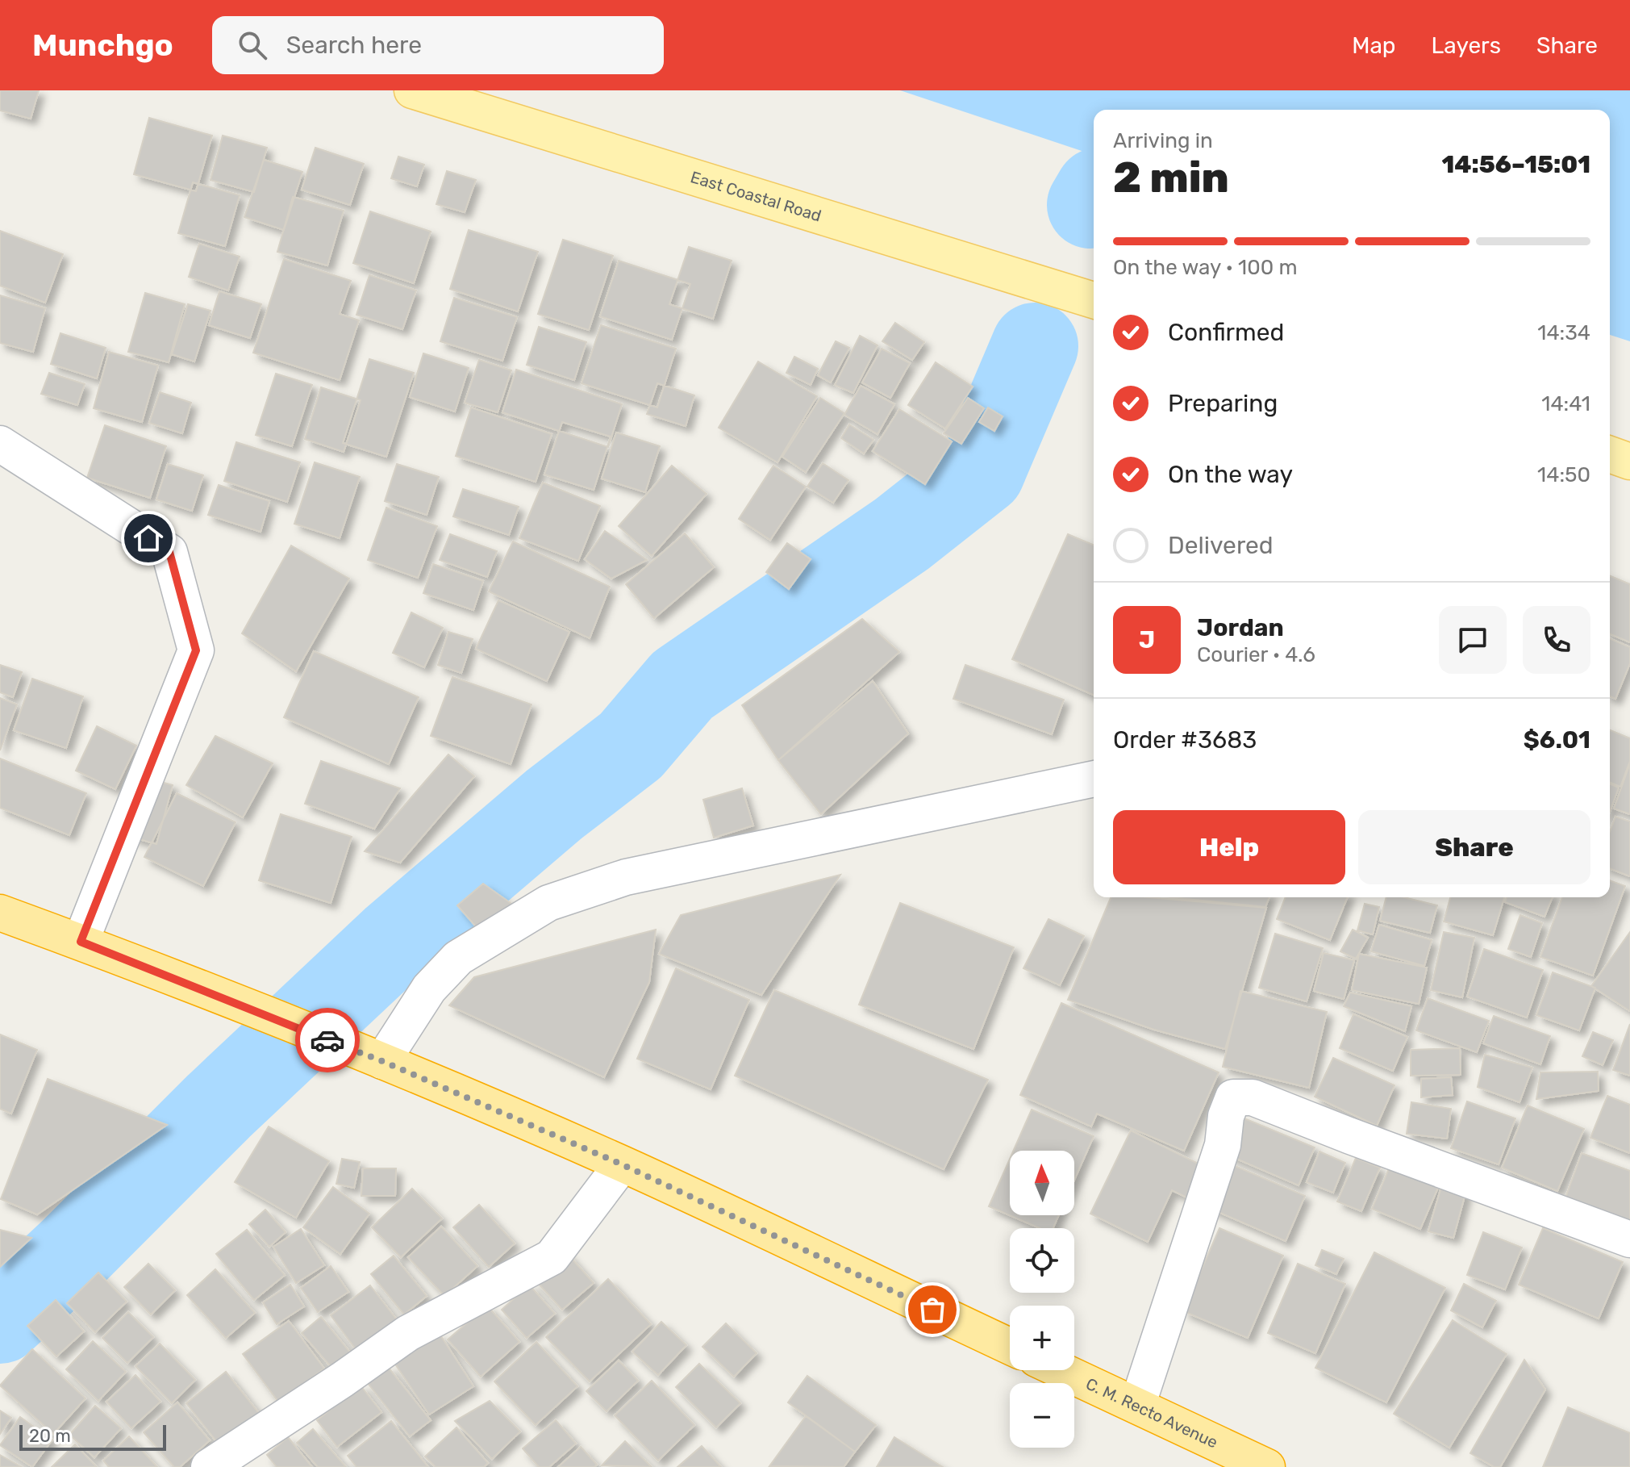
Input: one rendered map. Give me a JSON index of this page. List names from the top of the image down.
{
  "streets": {
    "highway": ["C. M. Recto Avenue"],
    "main road": ["East Coastal Road"]
  },
  "scale_bar": "20 m",
  "north": "top",
  "page": {
    "header": "Munchgo",
    "search": "Search here",
    "nav": ["Map", "Layers", "Share"],
    "heading": ["2 min", "Arriving in", "14:56–15:01"],
    "panel": [
      "Jordan",
      "Courier · 4.6",
      "Order #3683",
      "$6.01"
    ],
    "bar": "On the way · 100 m",
    "list": [
      ["Confirmed", "14:34"],
      ["Preparing", "14:41"],
      ["On the way", "14:50"],
      "Delivered"
    ],
    "round": "J",
    "buttons": ["Help", "Share"],
    "map_buttons": ["+", "−"],
    "scale": "20 m"
  }
}
